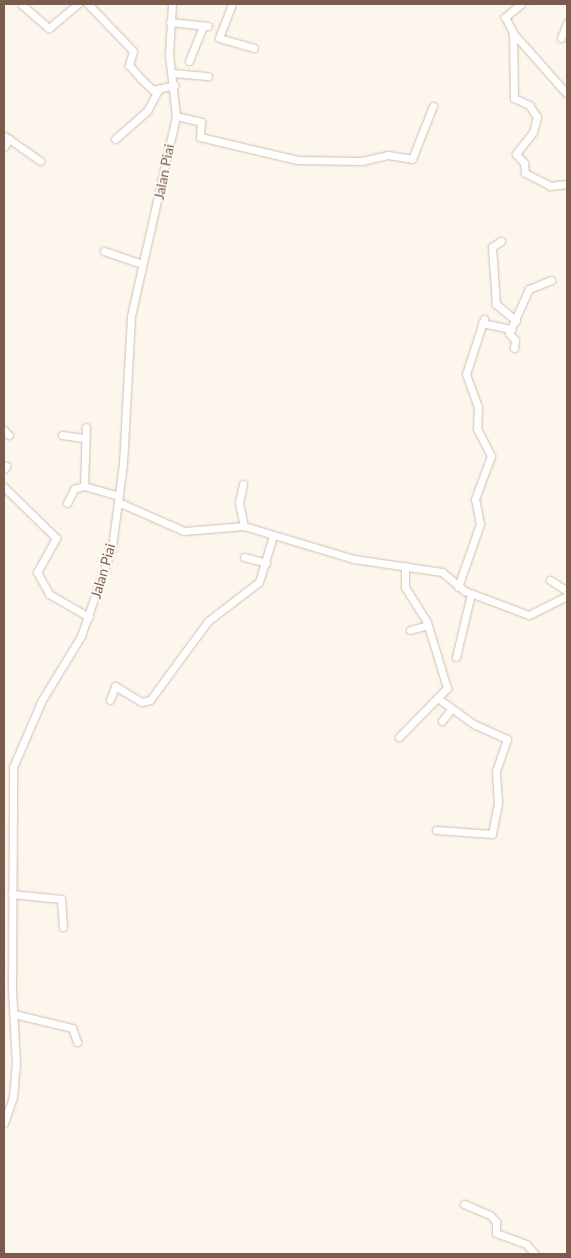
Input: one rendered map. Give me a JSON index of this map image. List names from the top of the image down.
{
  "streets": {
    "street": ["Jalan Piai"]
  }
}
